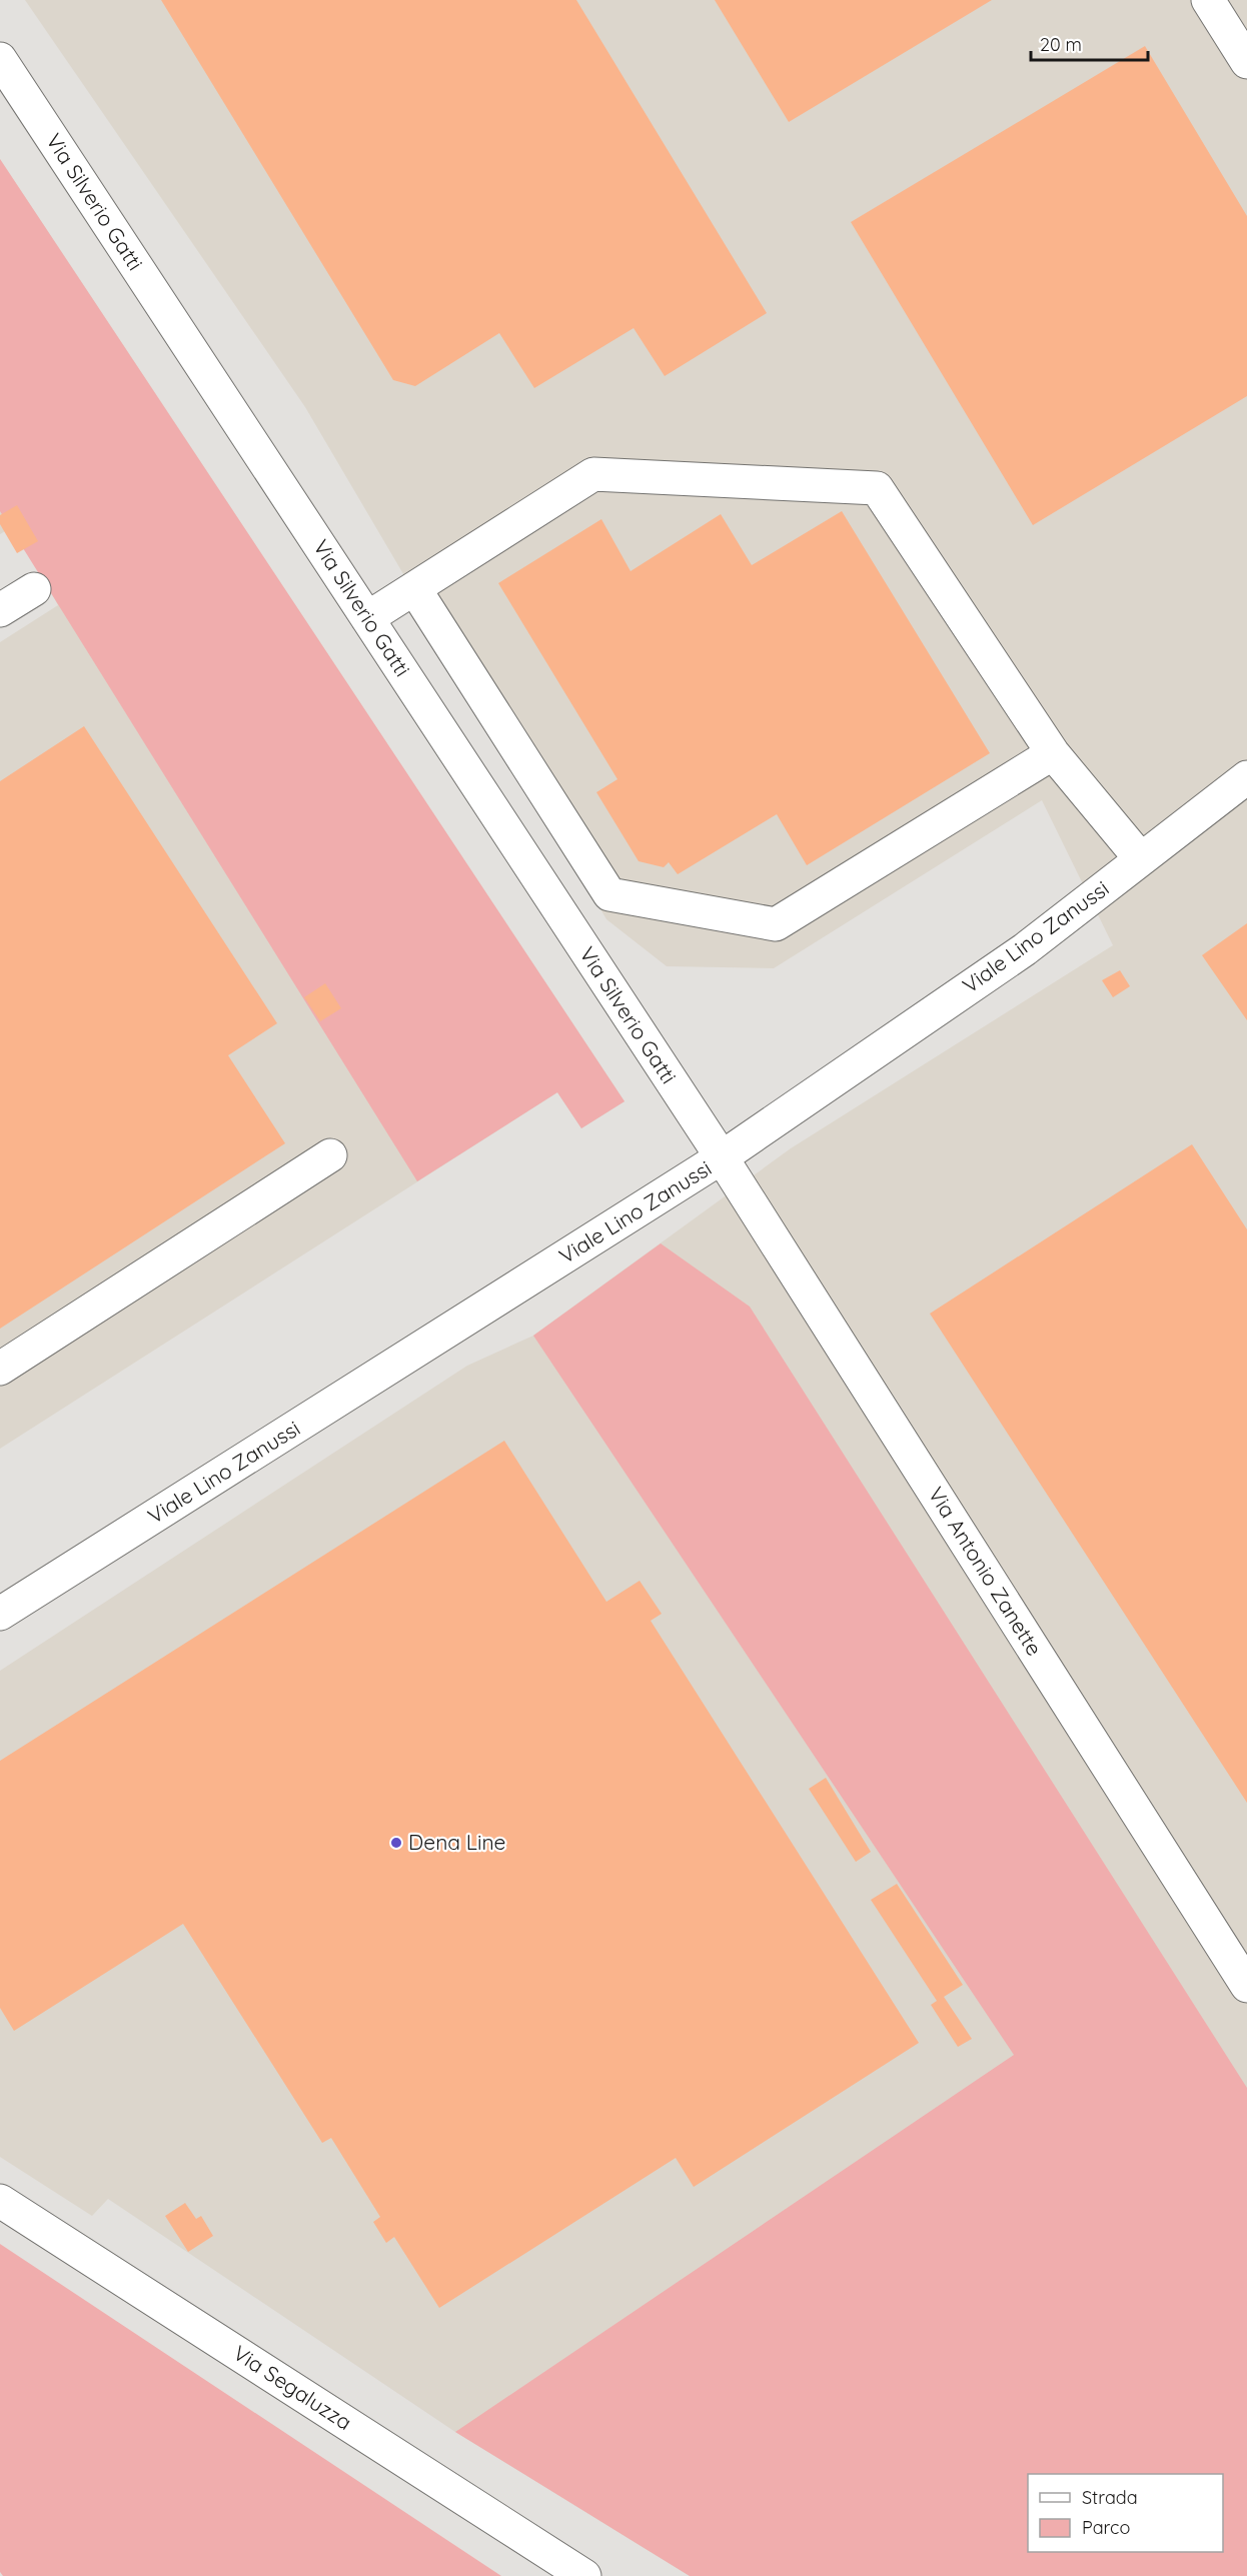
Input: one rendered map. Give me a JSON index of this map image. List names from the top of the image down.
{
  "streets": {
    "street": [
      "Via Silverio Gatti",
      "Viale Lino Zanussi",
      "Via Antonio Zanette",
      "Via Segaluzza"
    ]
  },
  "crossings": [
    ["Via Silverio Gatti", "Viale Lino Zanussi"],
    ["Via Silverio Gatti", "Via Antonio Zanette"],
    ["Viale Lino Zanussi", "Via Antonio Zanette"]
  ],
  "places": ["Dena Line"],
  "legend": ["Strada", "Parco"],
  "scale_bar": "20 m"
}
